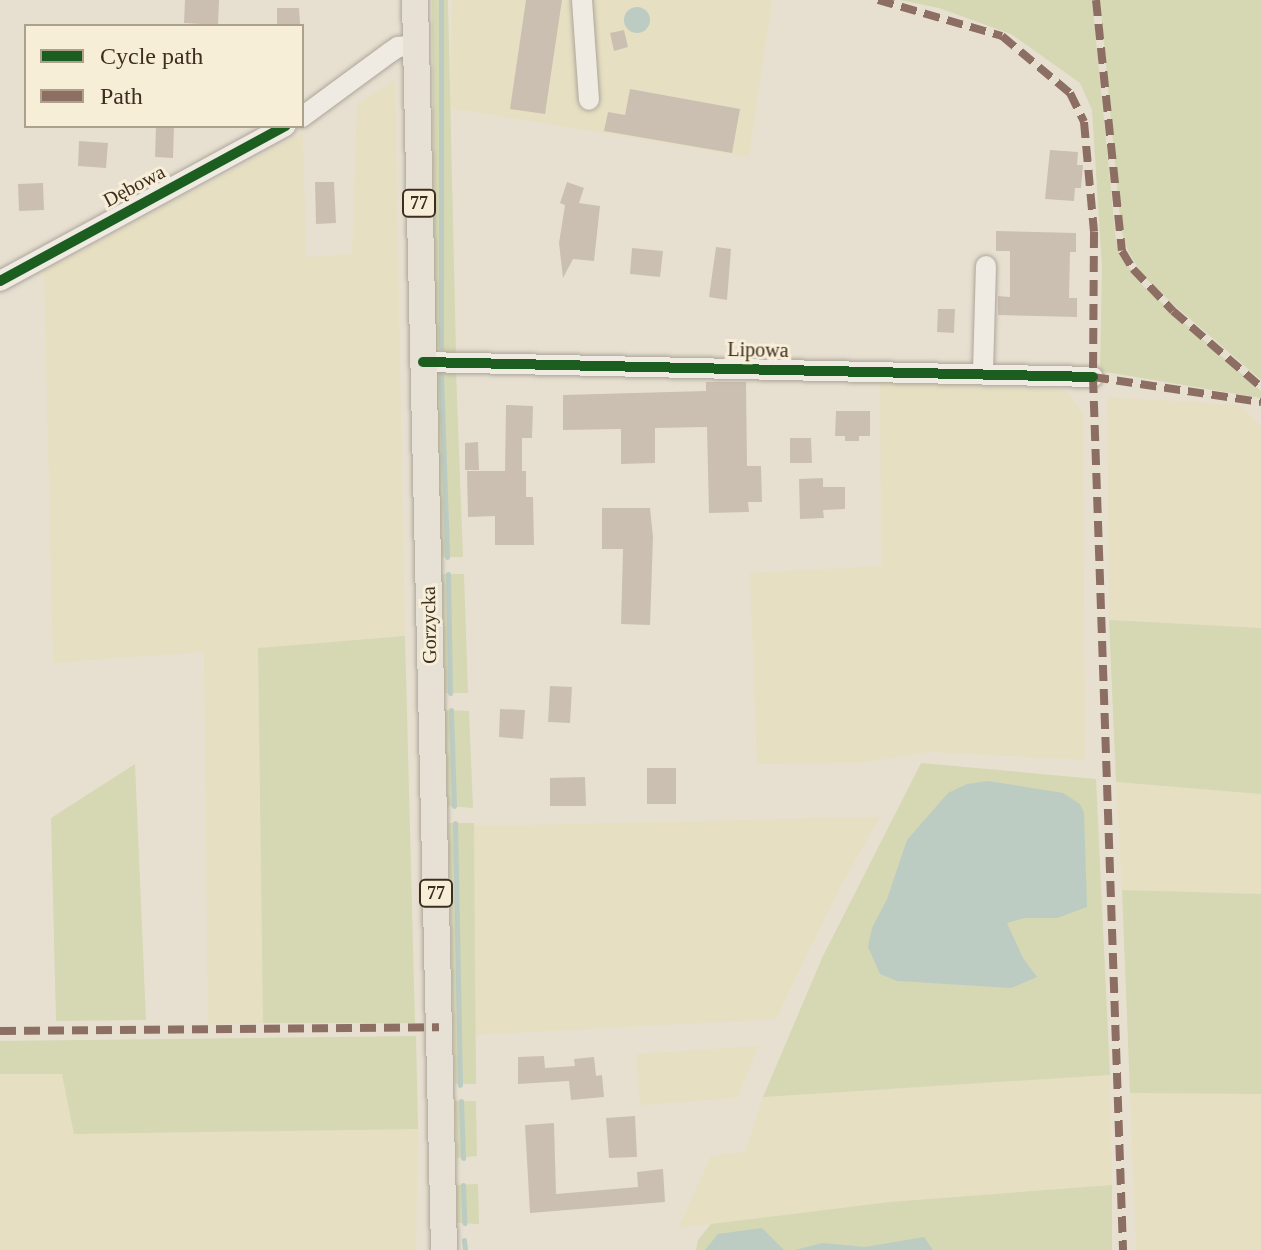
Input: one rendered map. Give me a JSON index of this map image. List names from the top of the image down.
{
  "streets": {
    "main road": ["77", "Gorzycka"],
    "street": ["Dębowa", "Lipowa"]
  },
  "crossings": [
    ["Lipowa", "Gorzycka"]
  ],
  "legend": ["Cycle path", "Path"]
}
